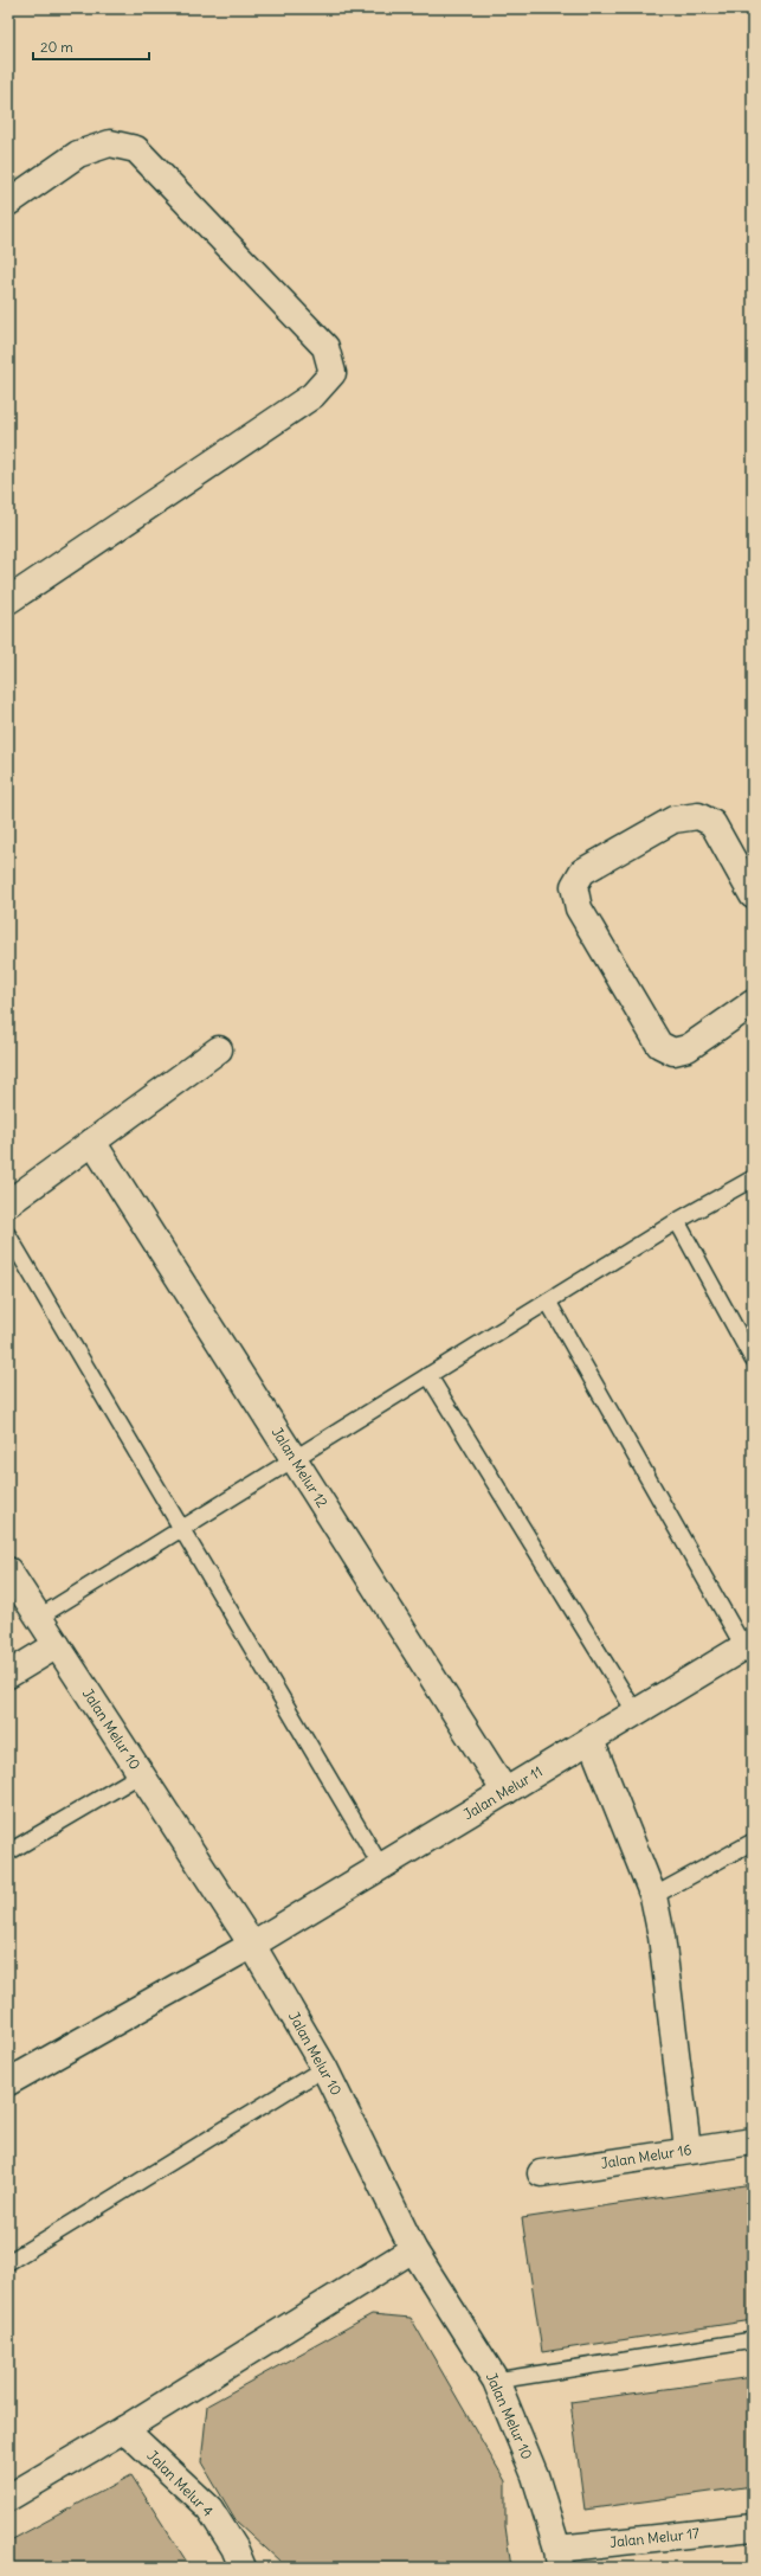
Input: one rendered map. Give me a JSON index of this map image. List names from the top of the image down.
{
  "streets": {
    "street": [
      "Jalan Melur 12",
      "Jalan Melur 10",
      "Jalan Melur 11",
      "Jalan Melur 16",
      "Jalan Melur 4",
      "Jalan Melur 17"
    ]
  },
  "crossings": [
    ["Jalan Melur 12", "Jalan Melur 11"],
    ["Jalan Melur 10", "Jalan Melur 11"],
    ["Jalan Melur 10", "Jalan Melur 17"]
  ],
  "scale_bar": "20 m"
}
